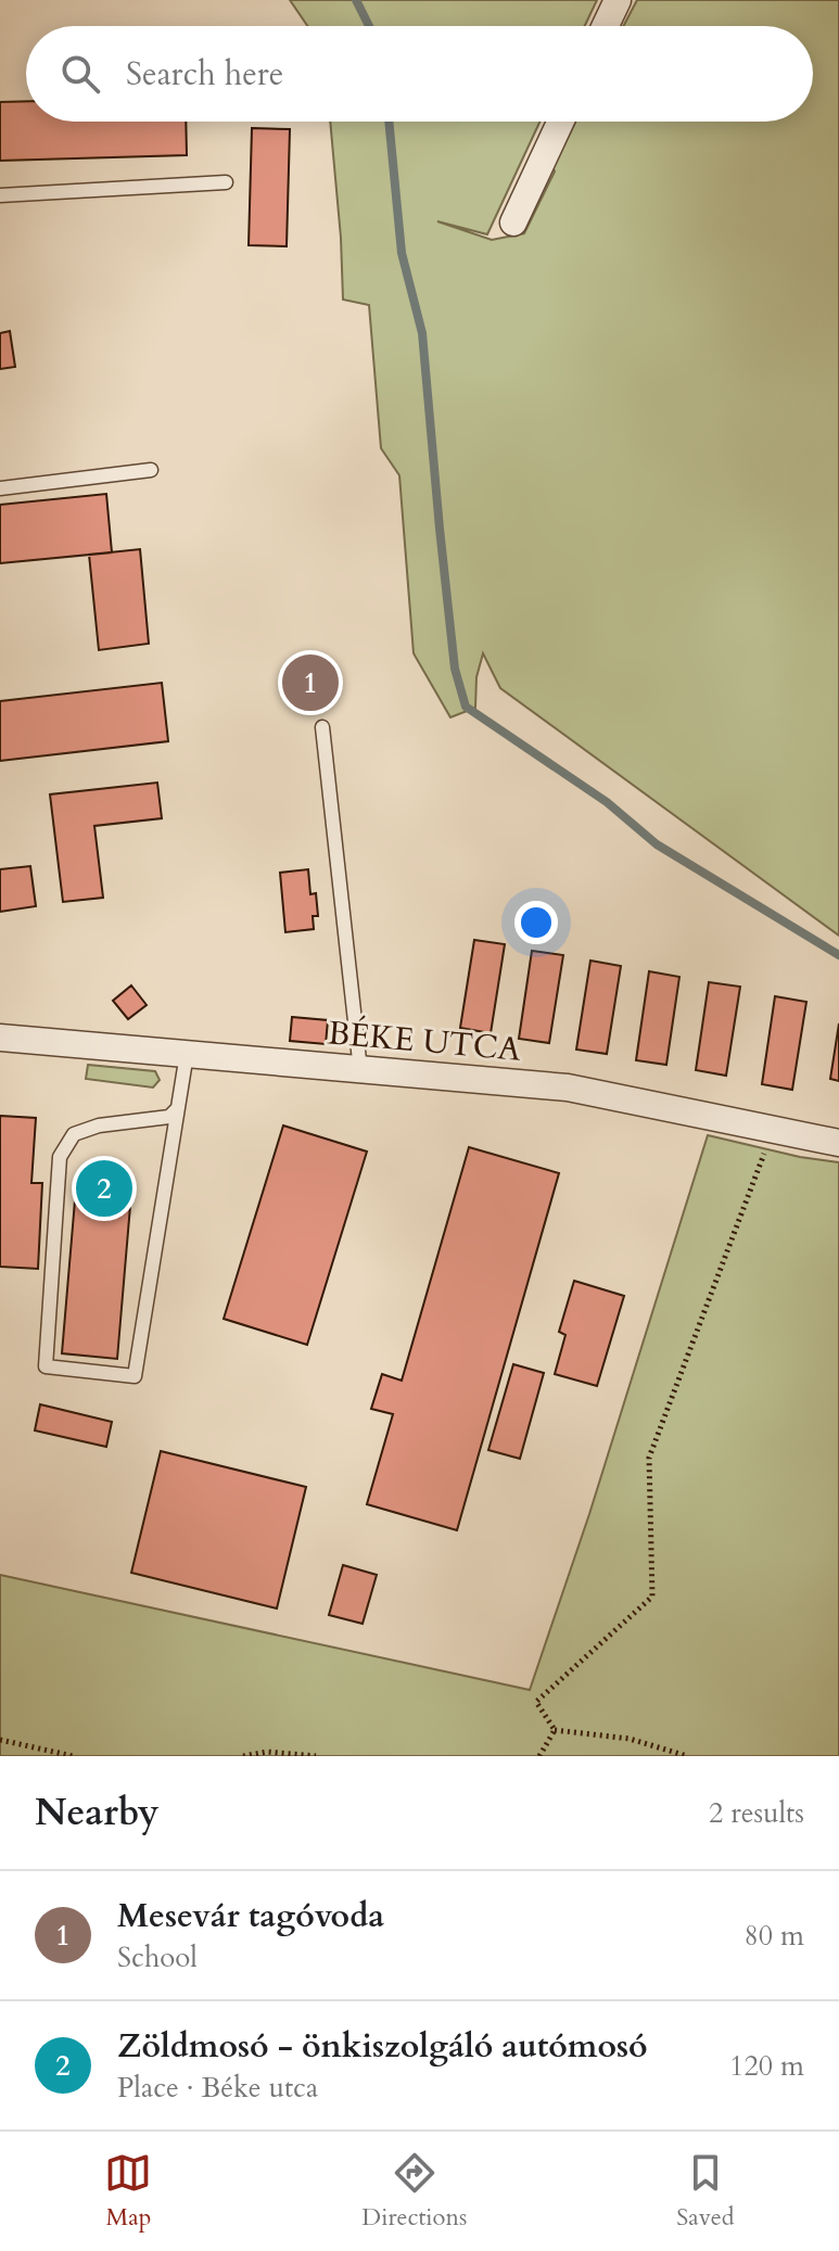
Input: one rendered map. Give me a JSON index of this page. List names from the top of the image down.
{
  "streets": {
    "street": ["BÉKE UTCA"]
  },
  "page": {
    "search": "Search here",
    "pins": ["1", "2"],
    "heading": ["Nearby", "2 results"],
    "list": [
      {
        "mark": "1",
        "name": "Mesevár tagóvoda",
        "note": "School",
        "value": "80 m"
      },
      {
        "mark": "2",
        "name": "Zöldmosó - önkiszolgáló autómosó",
        "note": "Place · Béke utca",
        "value": "120 m"
      }
    ],
    "nav": ["Map", "Directions", "Saved"]
  }
}
